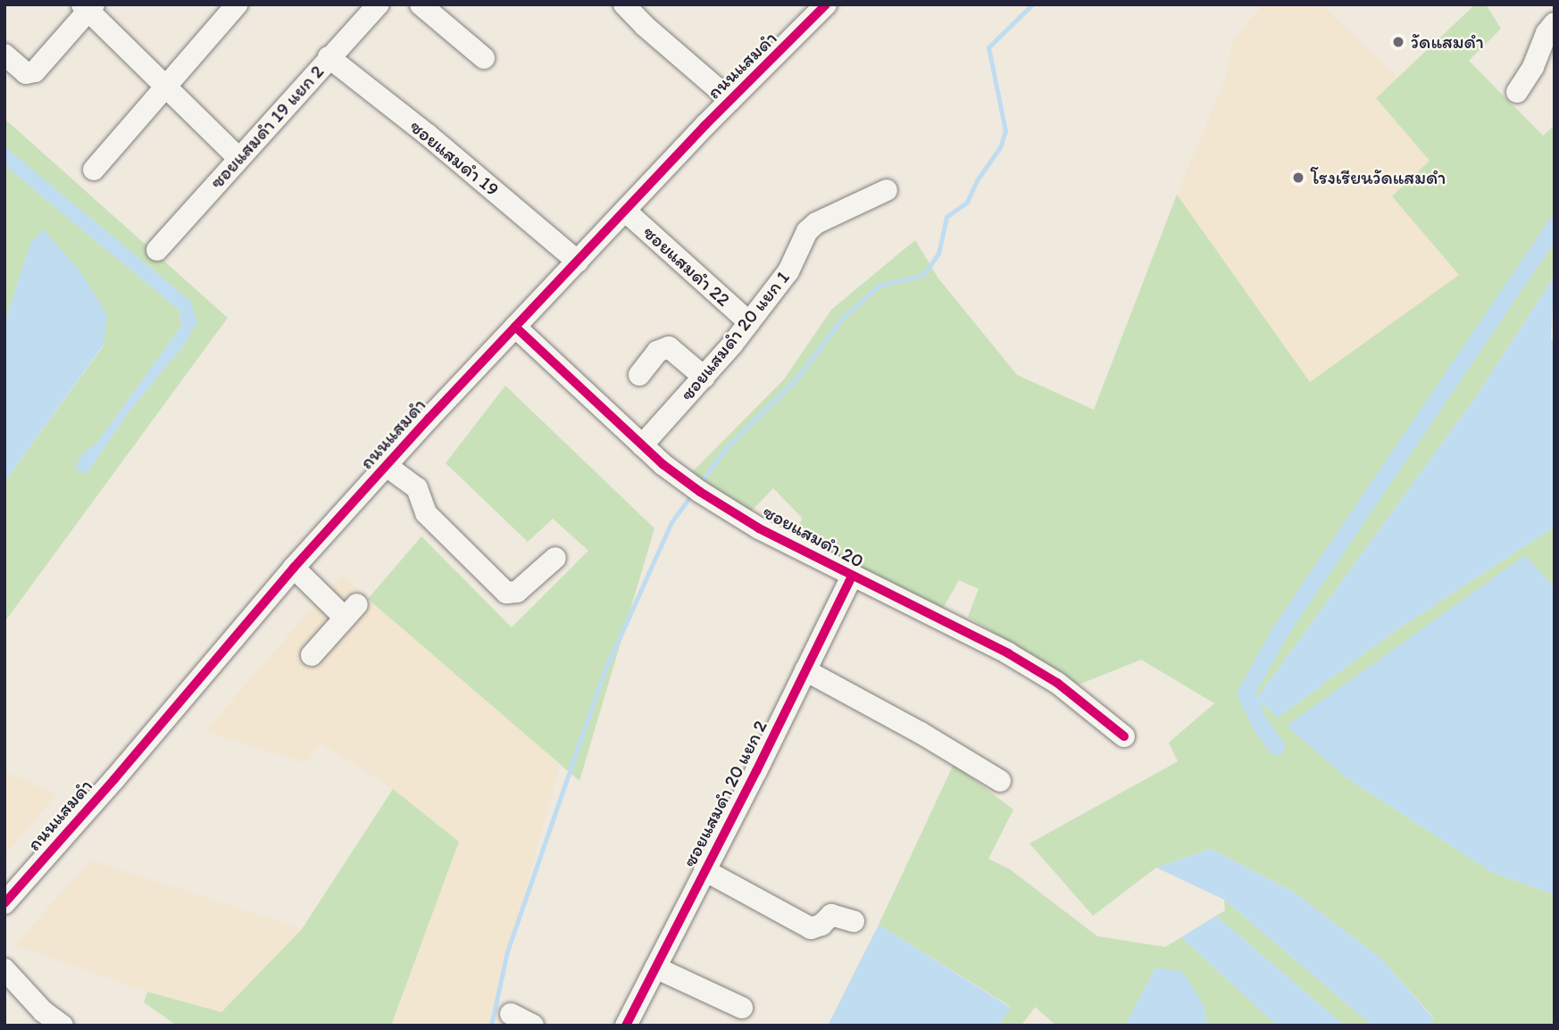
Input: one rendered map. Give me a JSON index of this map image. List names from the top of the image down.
{
  "streets": {
    "street": [
      "ถนนแสมดำ",
      "ซอยแสมดำ 19 แยก 2",
      "ซอยแสมดำ 19",
      "ซอยแสมดำ 22",
      "ซอยแสมดำ 20 แยก 1",
      "ซอยแสมดำ 20",
      "ซอยแสมดำ 20 แยก 2"
    ]
  },
  "crossings": [
    ["ถนนแสมดำ", "ซอยแสมดำ 19"],
    ["ถนนแสมดำ", "ซอยแสมดำ 22"],
    ["ถนนแสมดำ", "ซอยแสมดำ 20"],
    ["ซอยแสมดำ 19 แยก 2", "ซอยแสมดำ 19"],
    ["ซอยแสมดำ 22", "ซอยแสมดำ 20 แยก 1"],
    ["ซอยแสมดำ 20 แยก 1", "ซอยแสมดำ 20"],
    ["ซอยแสมดำ 20", "ซอยแสมดำ 20 แยก 2"]
  ],
  "places": ["วัดแสมดำ", "โรงเรียนวัดแสมดำ"]
}
